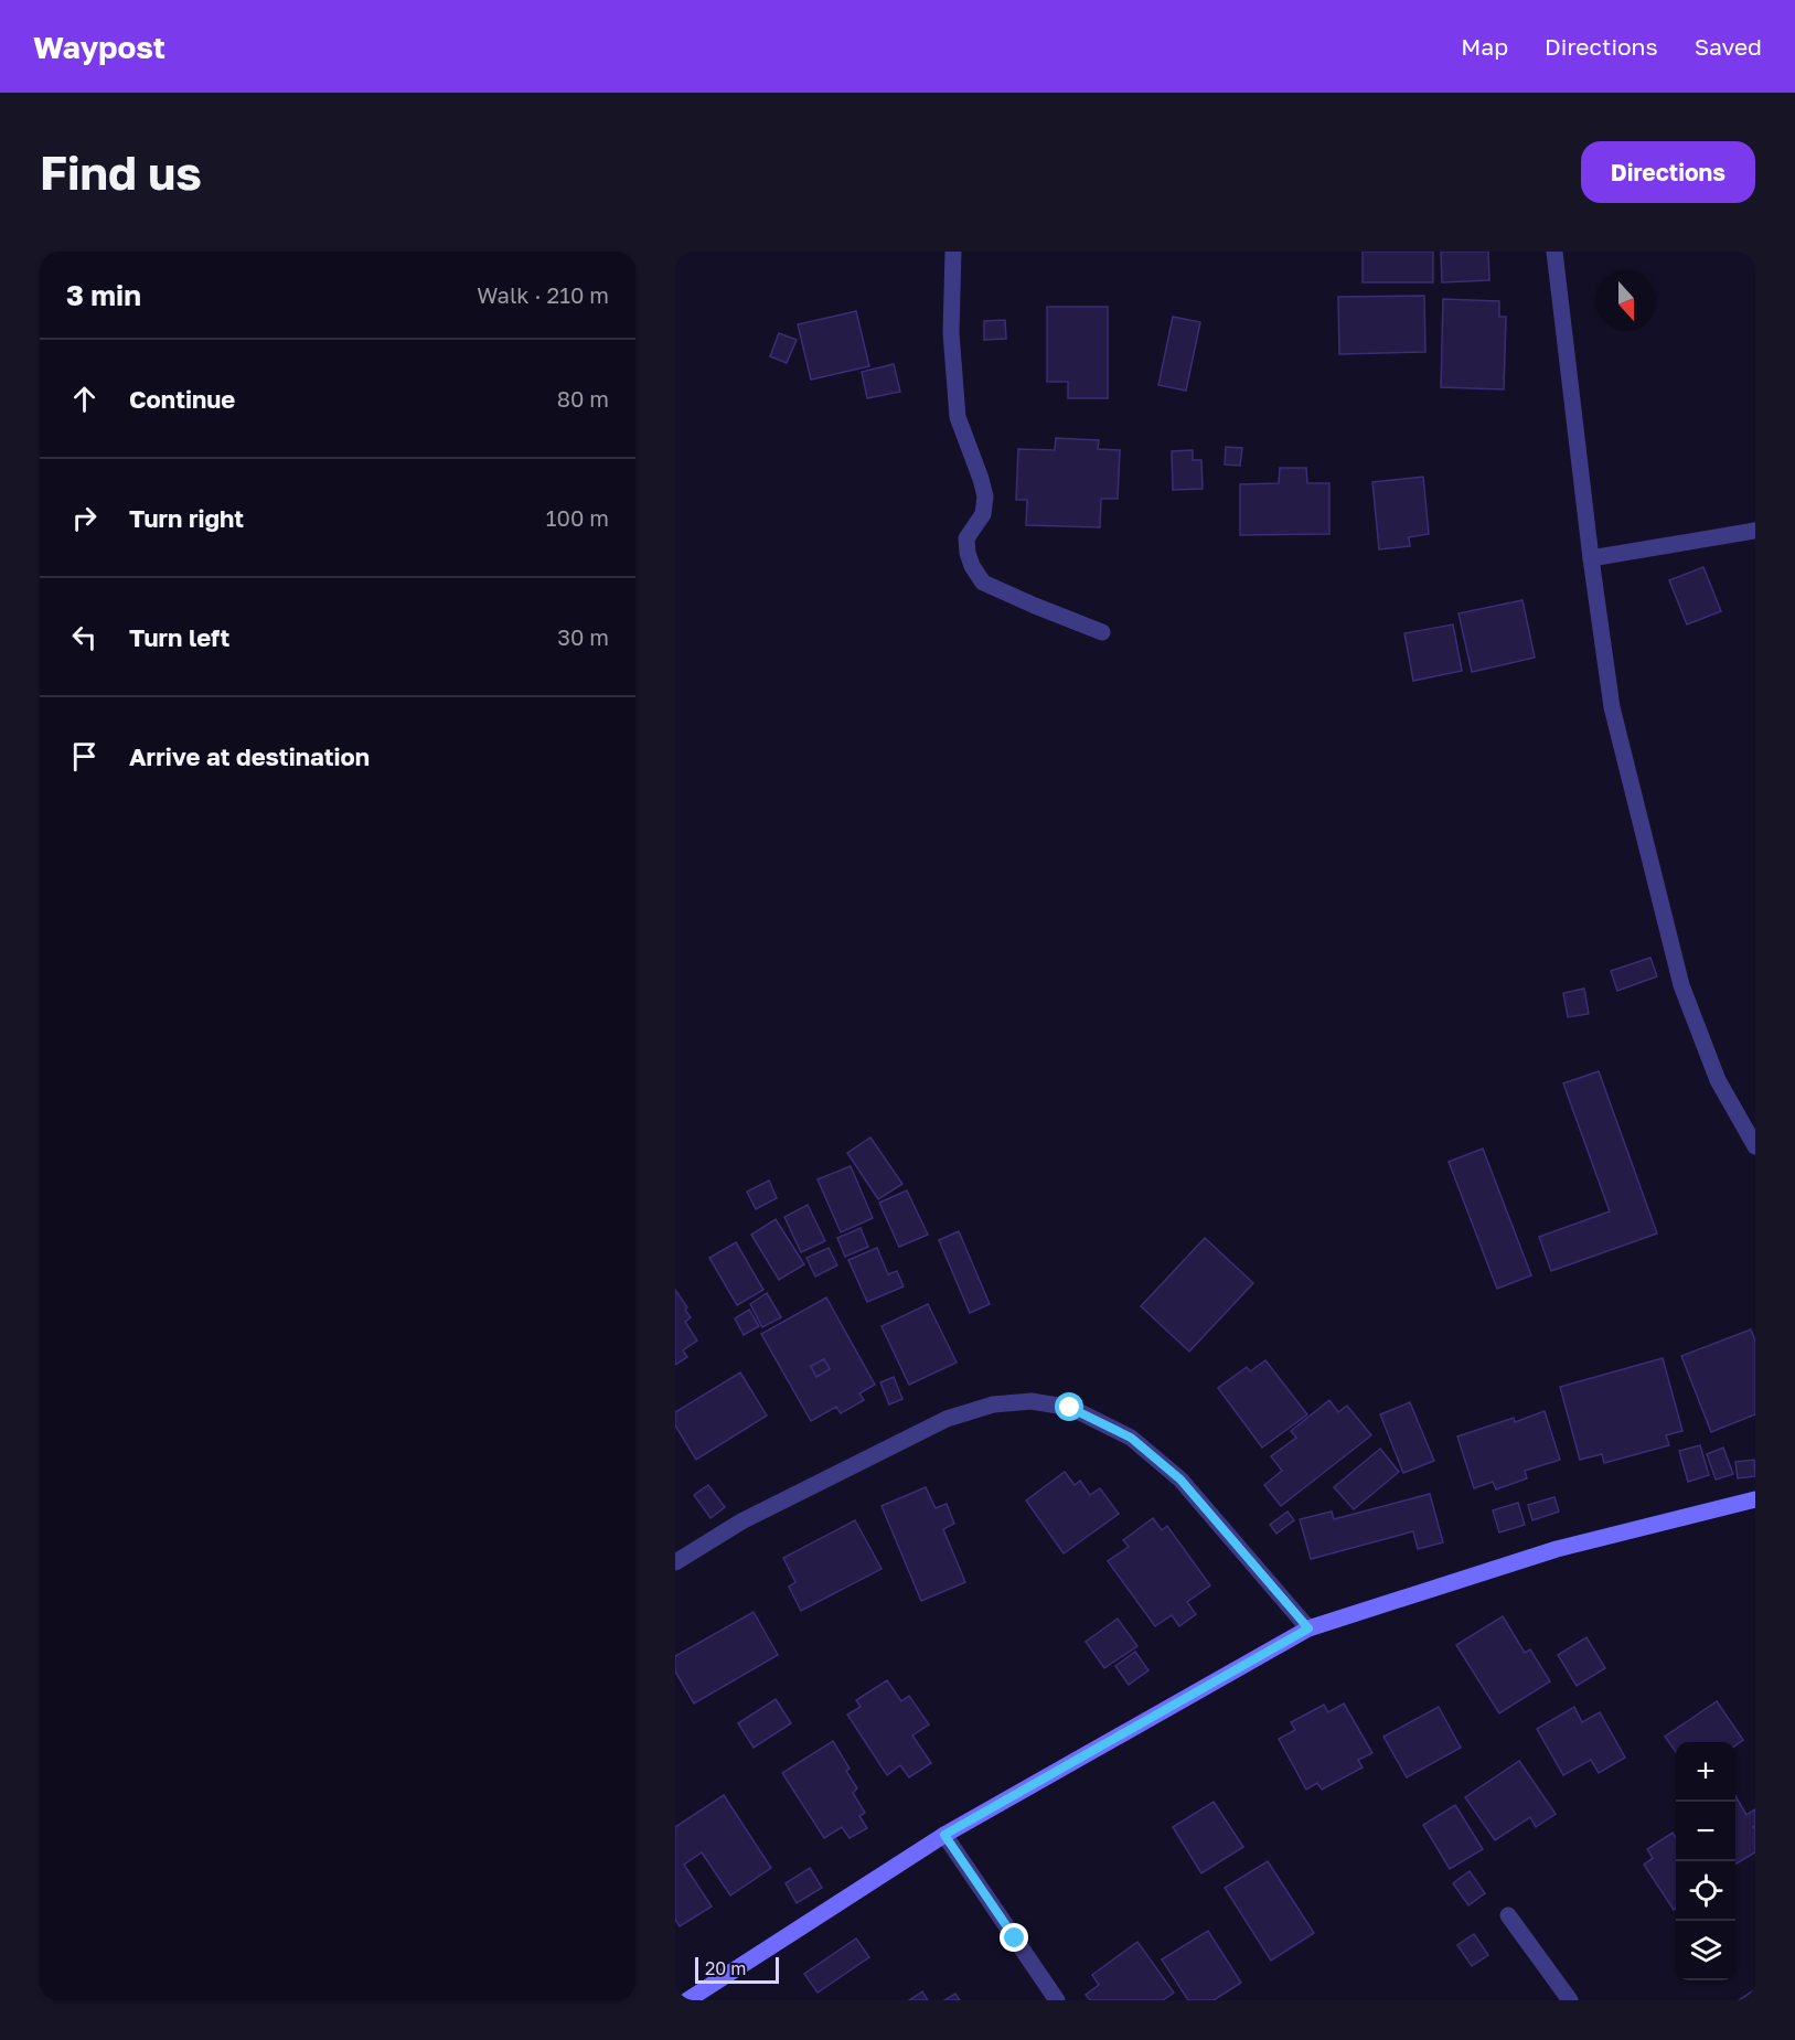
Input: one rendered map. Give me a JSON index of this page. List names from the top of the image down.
{
  "scale_bar": "20 m",
  "north": "bottom",
  "page": {
    "header": "Waypost",
    "nav": ["Map", "Directions", "Saved"],
    "buttons": "Directions",
    "title": "Find us",
    "heading": ["3 min", "Walk · 210 m"],
    "list": [
      ["Continue", "80 m"],
      ["Turn right", "100 m"],
      ["Turn left", "30 m"],
      "Arrive at destination"
    ],
    "map_buttons": ["+", "−"],
    "scale": "20 m"
  }
}
